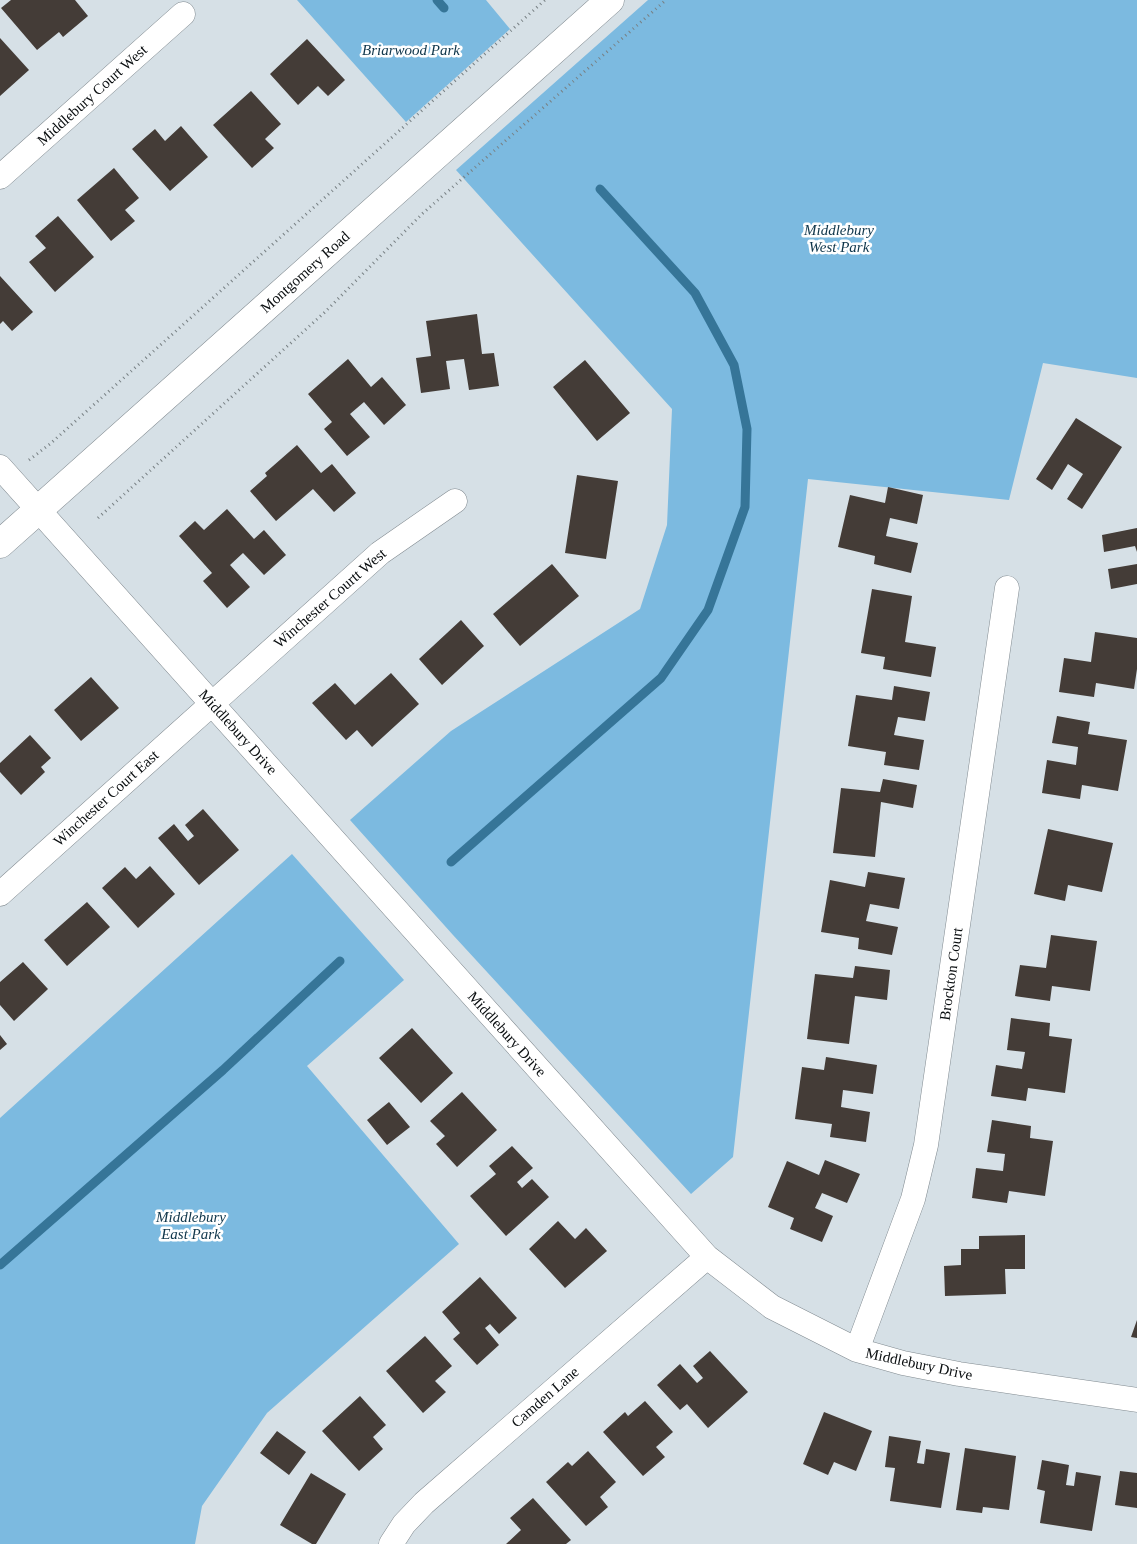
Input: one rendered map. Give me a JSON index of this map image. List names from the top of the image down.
{
  "streets": {
    "street": [
      "Middlebury Court West",
      "Montgomery Road",
      "Winchester Courtt West",
      "Middlebury Drive",
      "Winchester Court East",
      "Brockton Court",
      "Camden Lane"
    ]
  },
  "crossings": [
    ["Montgomery Road", "Middlebury Drive"],
    ["Winchester Courtt West", "Middlebury Drive"],
    ["Winchester Courtt West", "Winchester Court East"],
    ["Middlebury Drive", "Winchester Court East"],
    ["Middlebury Drive", "Brockton Court"],
    ["Middlebury Drive", "Camden Lane"]
  ],
  "parks": ["Briarwood Park", "Middlebury West Park", "Middlebury East Park"]
}
